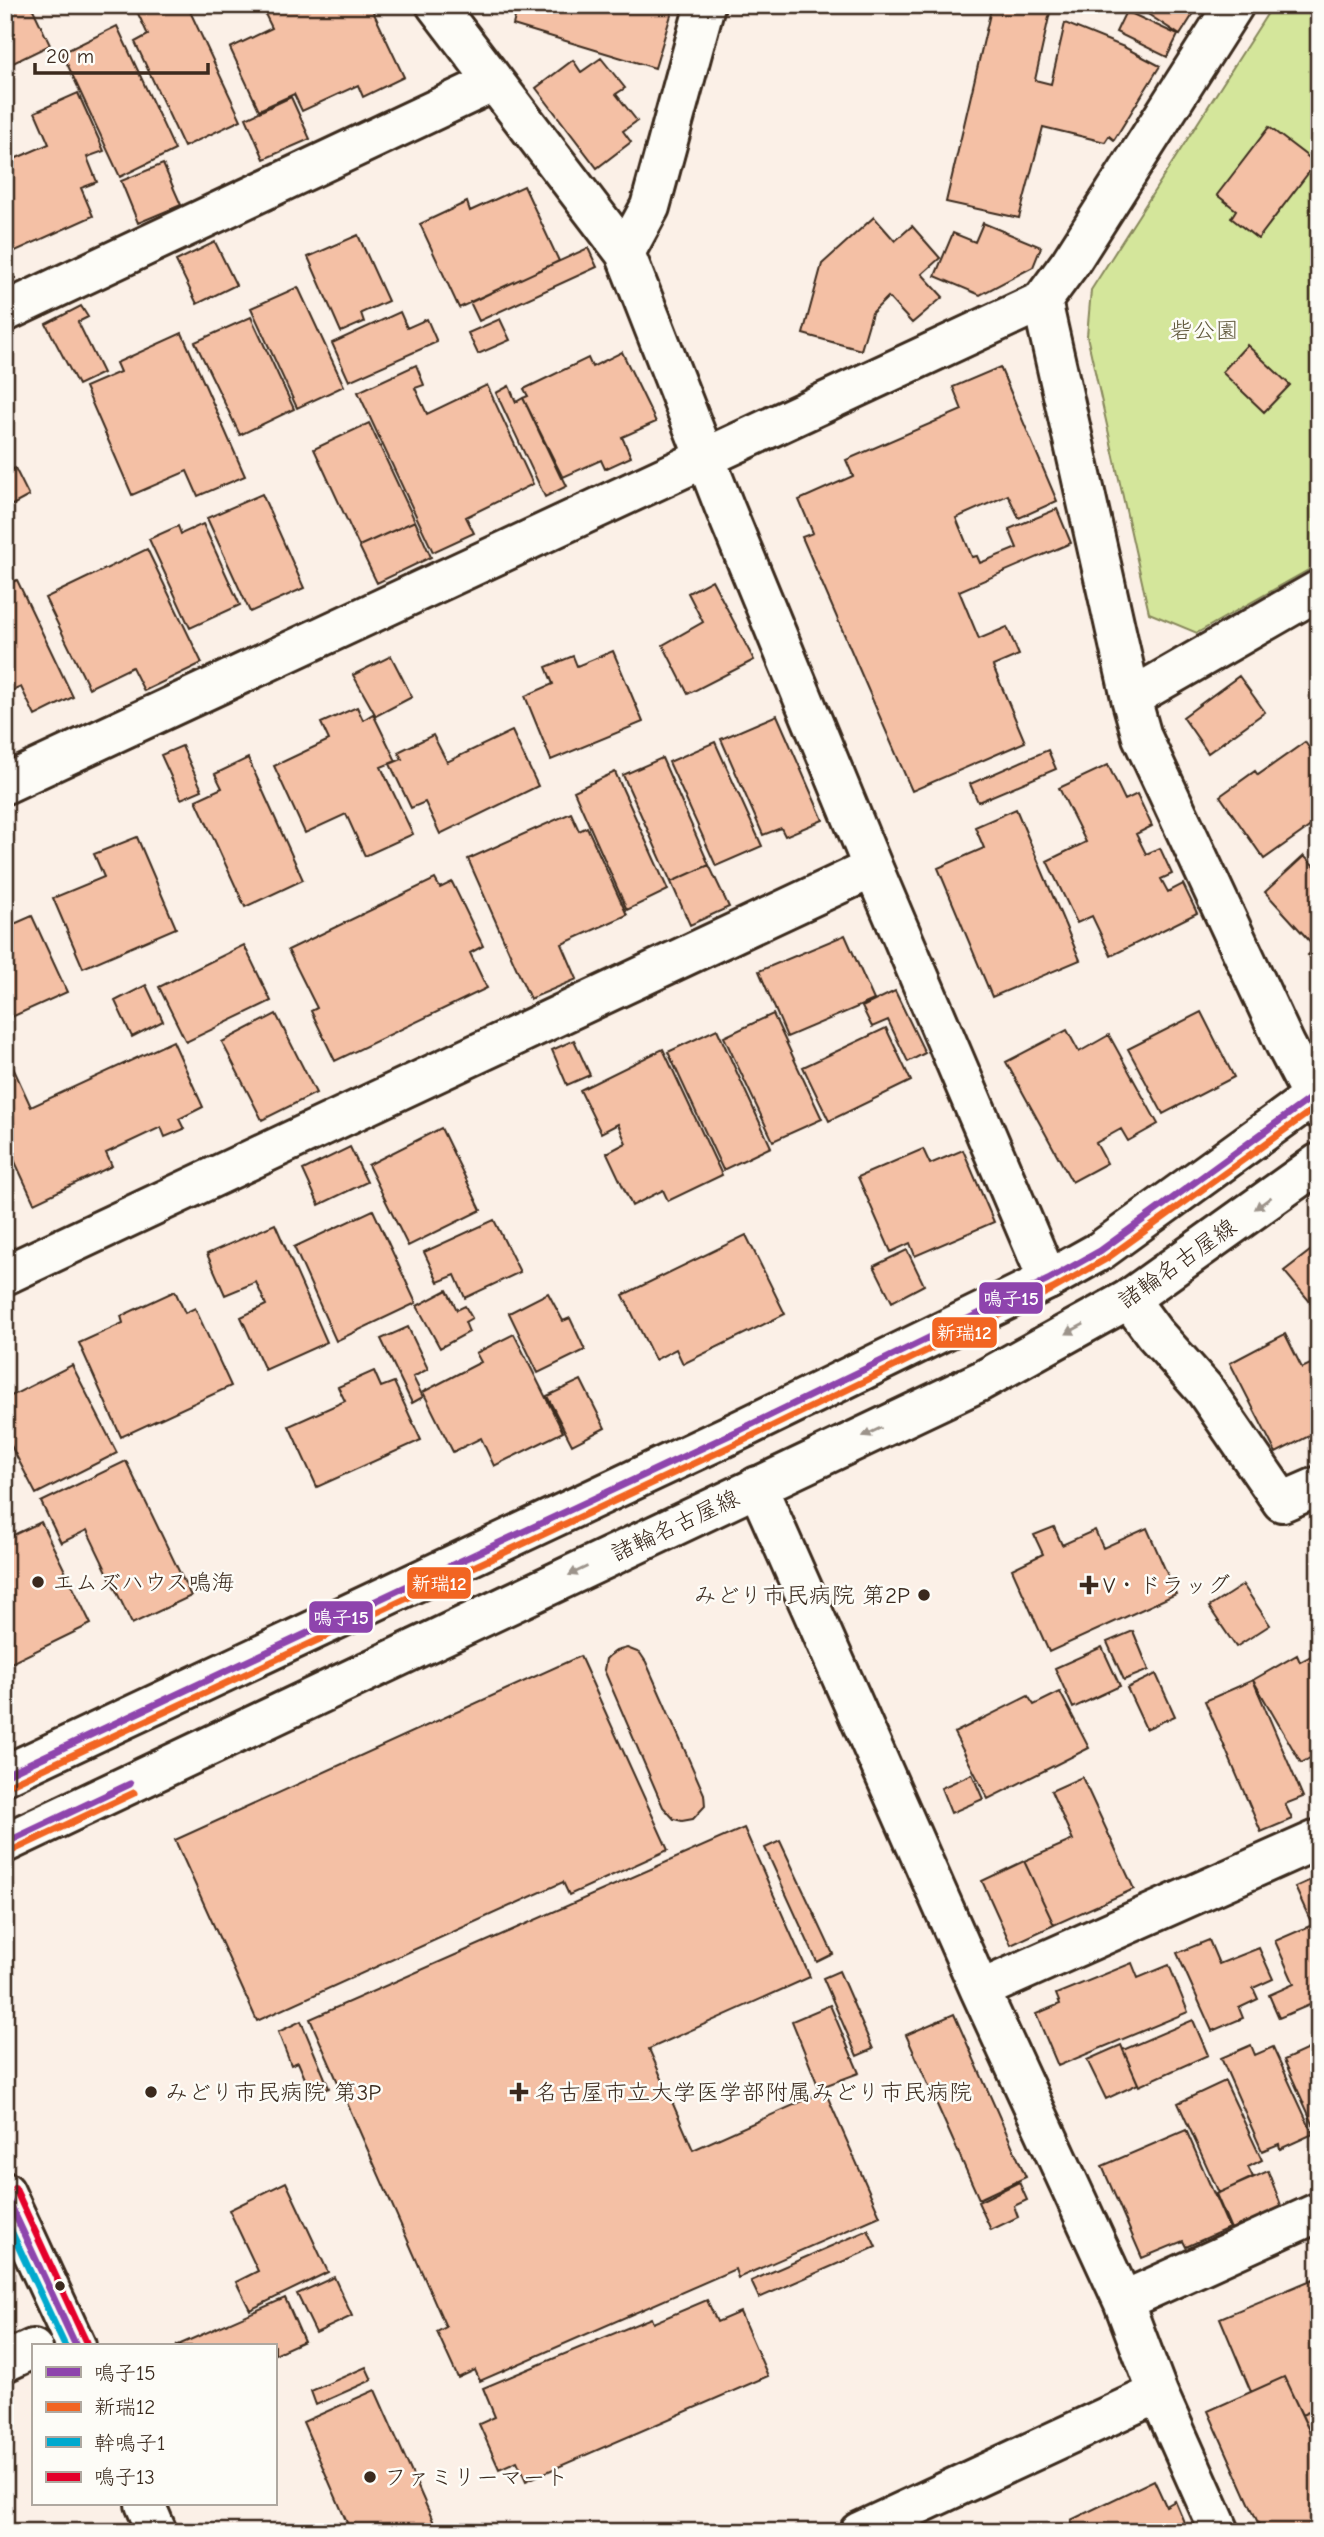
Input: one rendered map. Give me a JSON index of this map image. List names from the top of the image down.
{
  "streets": {
    "street": ["諸輪名古屋線"]
  },
  "parks": ["砦公園"],
  "places": {
    "other": [
      "エムズハウス鳴海",
      "みどり市民病院 第2P",
      "みどり市民病院 第3P",
      "ファミリーマート"
    ],
    "health": ["V・ドラッグ", "名古屋市立大学医学部附属みどり市民病院"]
  },
  "lines": [
    "transit line 鳴子15",
    "transit line 新瑞12",
    "transit line 鳴子13",
    "transit line 幹鳴子1"
  ],
  "legend": [
    "鳴子15",
    "新瑞12",
    "幹鳴子1",
    "鳴子13"
  ],
  "scale_bar": "20 m"
}
